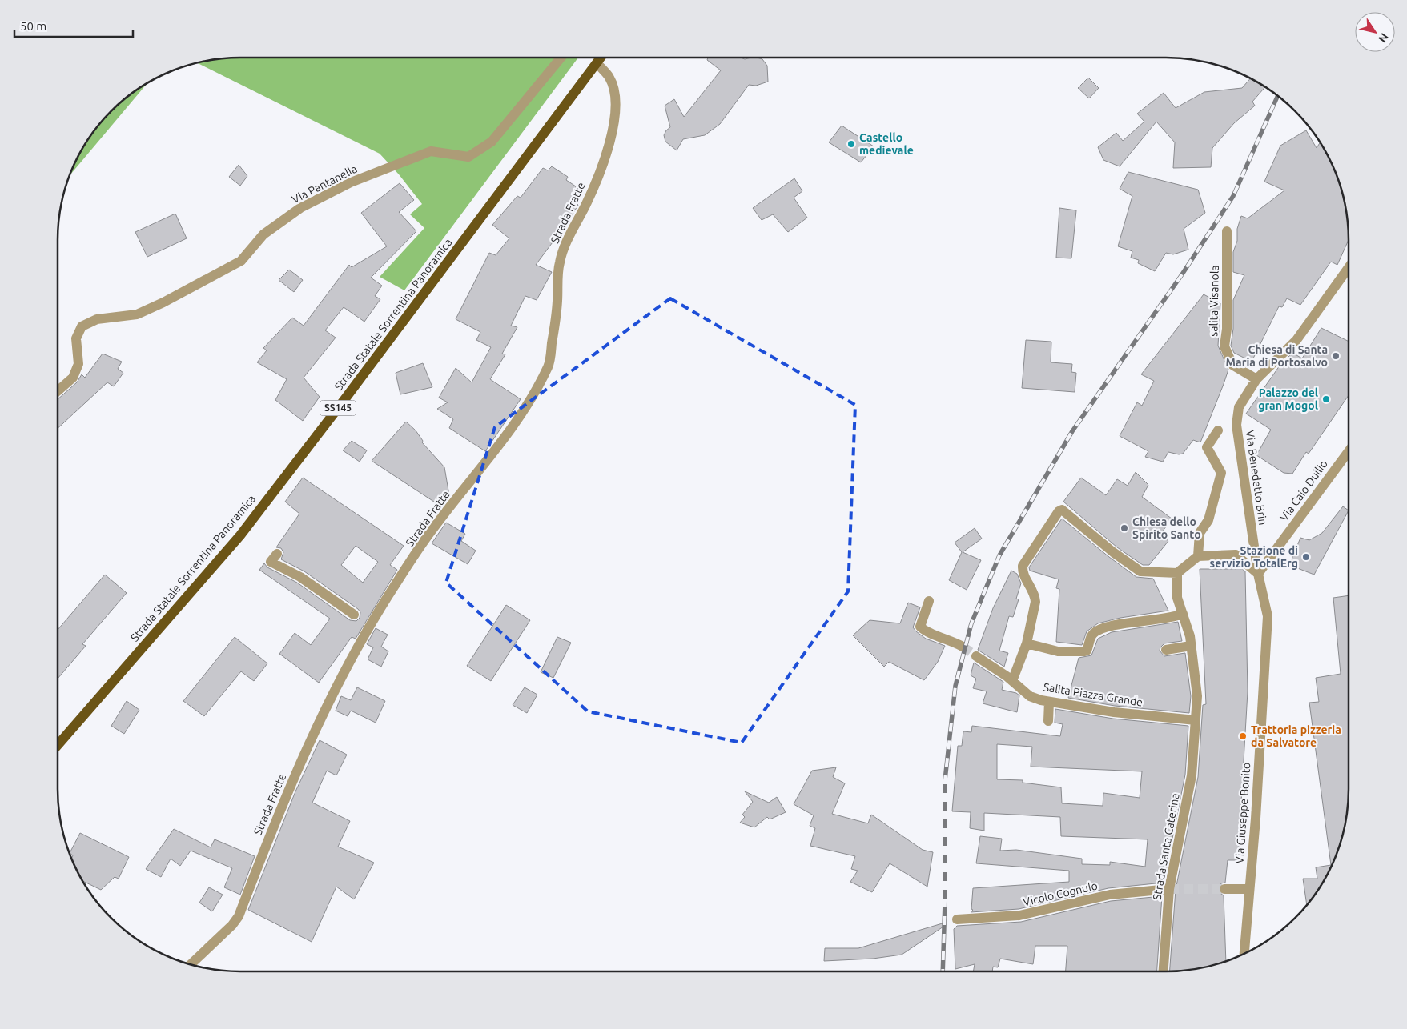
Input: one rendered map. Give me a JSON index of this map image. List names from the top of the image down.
{
  "streets": {
    "main road": ["Strada Statale Sorrentina Panoramica", "SS145"],
    "street": [
      "Via Pantanella",
      "Strada Fratte",
      "salita Visanola",
      "Via Benedetto Brin",
      "Via Caio Duilio",
      "Salita Piazza Grande",
      "Via Giuseppe Bonito",
      "Strada Santa Caterina",
      "Vicolo Cognulo"
    ]
  },
  "crossings": [
    ["Strada Fratte", "Strada Statale Sorrentina Panoramica"],
    ["salita Visanola", "Via Benedetto Brin"],
    ["Via Benedetto Brin", "Via Caio Duilio"],
    ["Via Benedetto Brin", "Via Giuseppe Bonito"],
    ["Via Caio Duilio", "Via Giuseppe Bonito"],
    ["Salita Piazza Grande", "Strada Santa Caterina"],
    ["Strada Santa Caterina", "Vicolo Cognulo"]
  ],
  "places": [
    "Castello medievale",
    "Chiesa di Santa Maria di Portosalvo",
    "Palazzo del gran Mogol",
    "Chiesa dello Spirito Santo",
    "Stazione di servizio TotalErg",
    "Trattoria pizzeria da Salvatore"
  ],
  "scale_bar": "50 m",
  "north": "bottom right"
}
